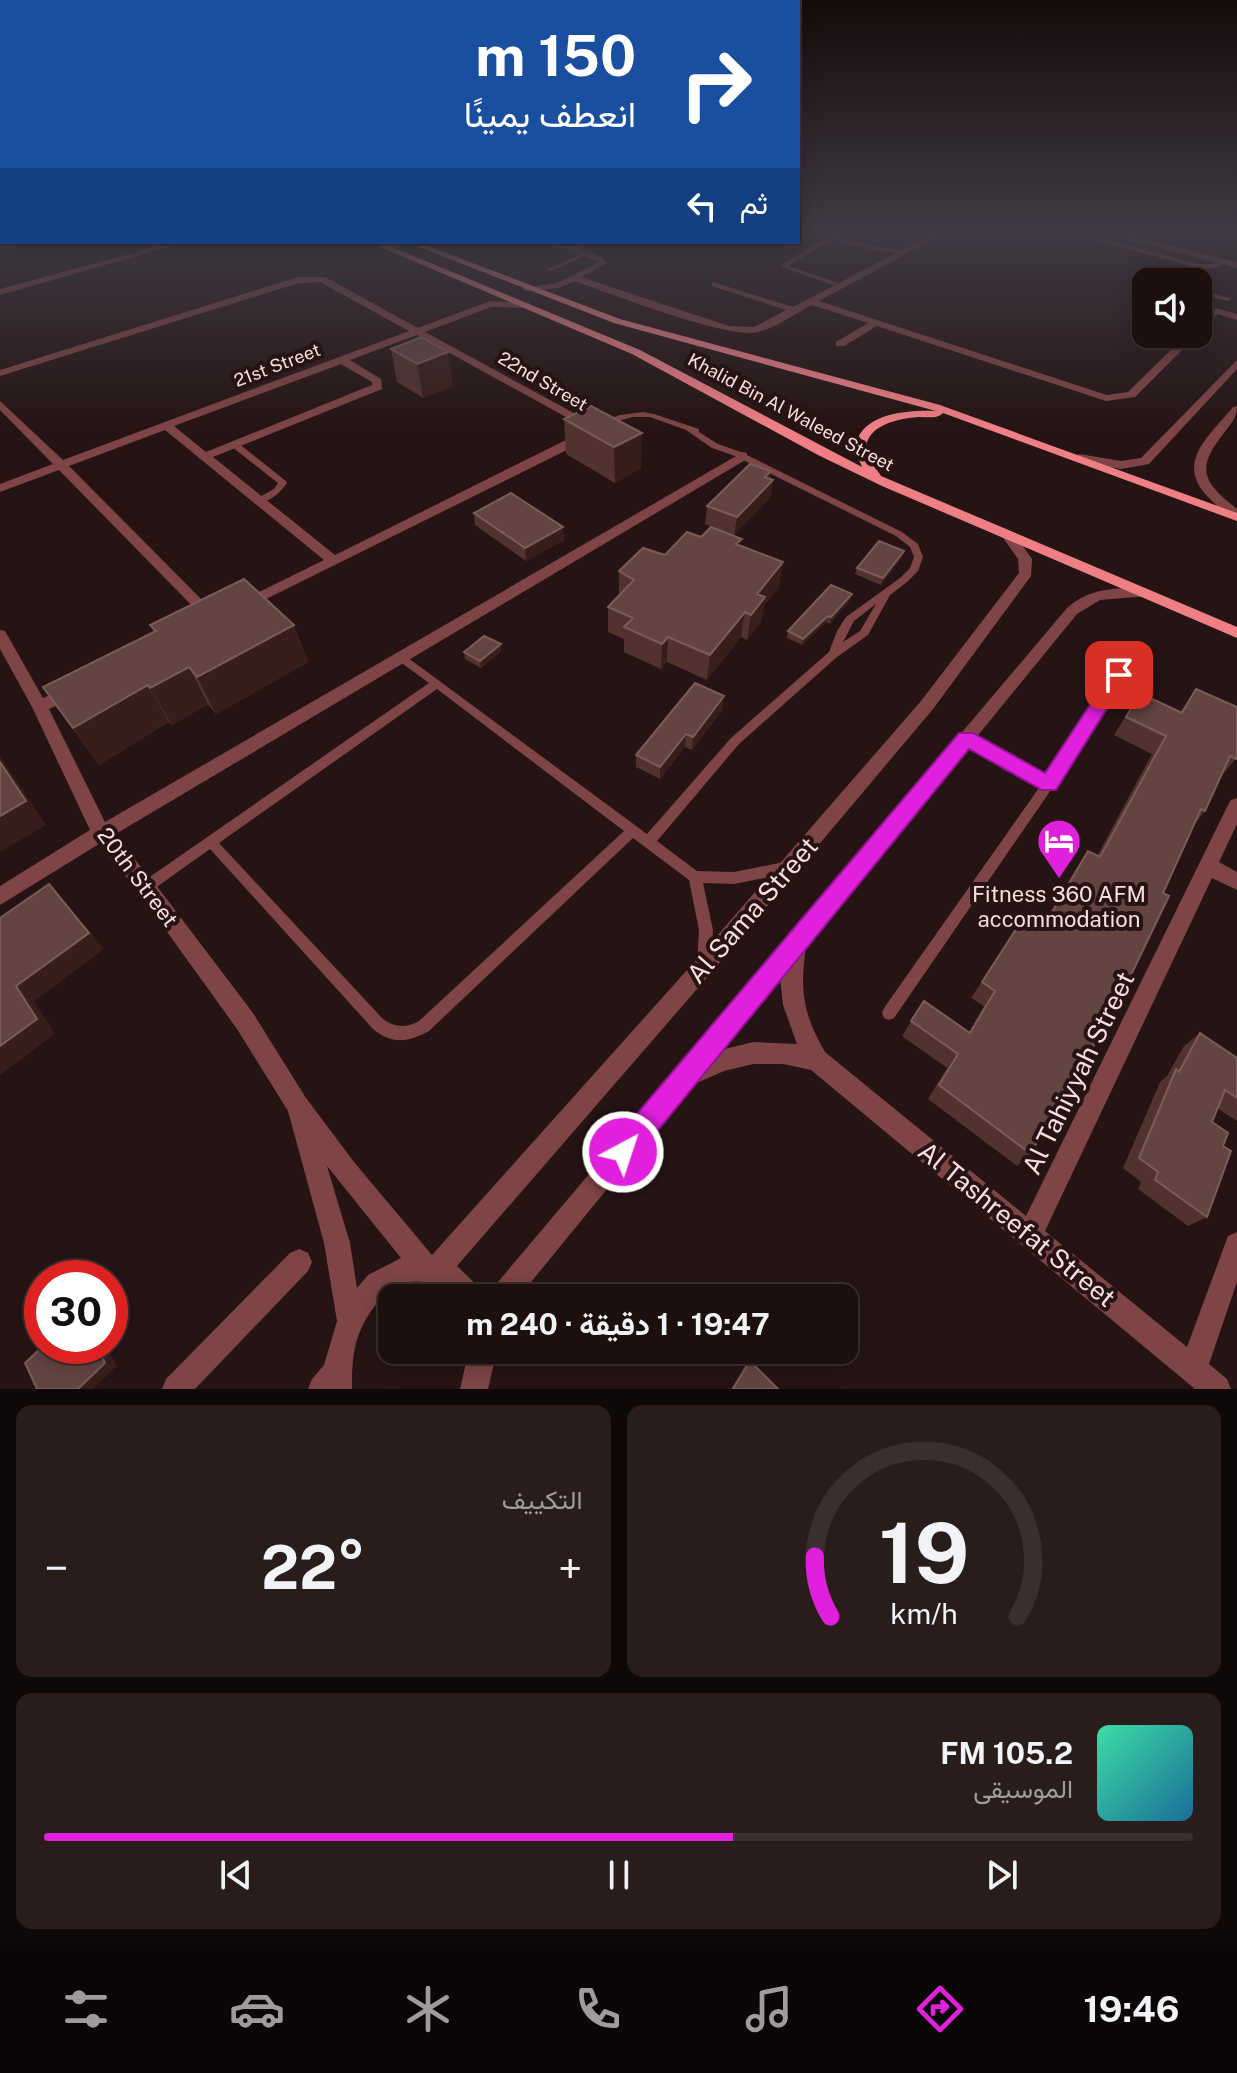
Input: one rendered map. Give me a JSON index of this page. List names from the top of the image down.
{
  "streets": {
    "street": [
      "21st Street",
      "22nd Street",
      "Khalid Bin Al Waleed Street",
      "20th Street",
      "Al Sama Street",
      "Al Tahiyyah Street",
      "Al Tashreefat Street"
    ]
  },
  "crossings": [
    ["21st Street", "22nd Street"],
    ["Khalid Bin Al Waleed Street", "Al Sama Street"],
    ["20th Street", "Al Sama Street"],
    ["Al Tahiyyah Street", "Al Tashreefat Street"]
  ],
  "places": {
    "hotel": ["Fitness 360 AFM accommodation"]
  },
  "page": {
    "turn": ["150 m", "انعطف يمينًا"],
    "then": "ثم",
    "limit": "30",
    "trip": "19:47 · 1 دقيقة · 240 m",
    "tile": "التكييف",
    "heat": ["−", "22°", "+"],
    "song": ["105.2 FM", "الموسيقى"],
    "tabs": "19:46",
    "gauge": ["19", "km/h"]
  }
}
